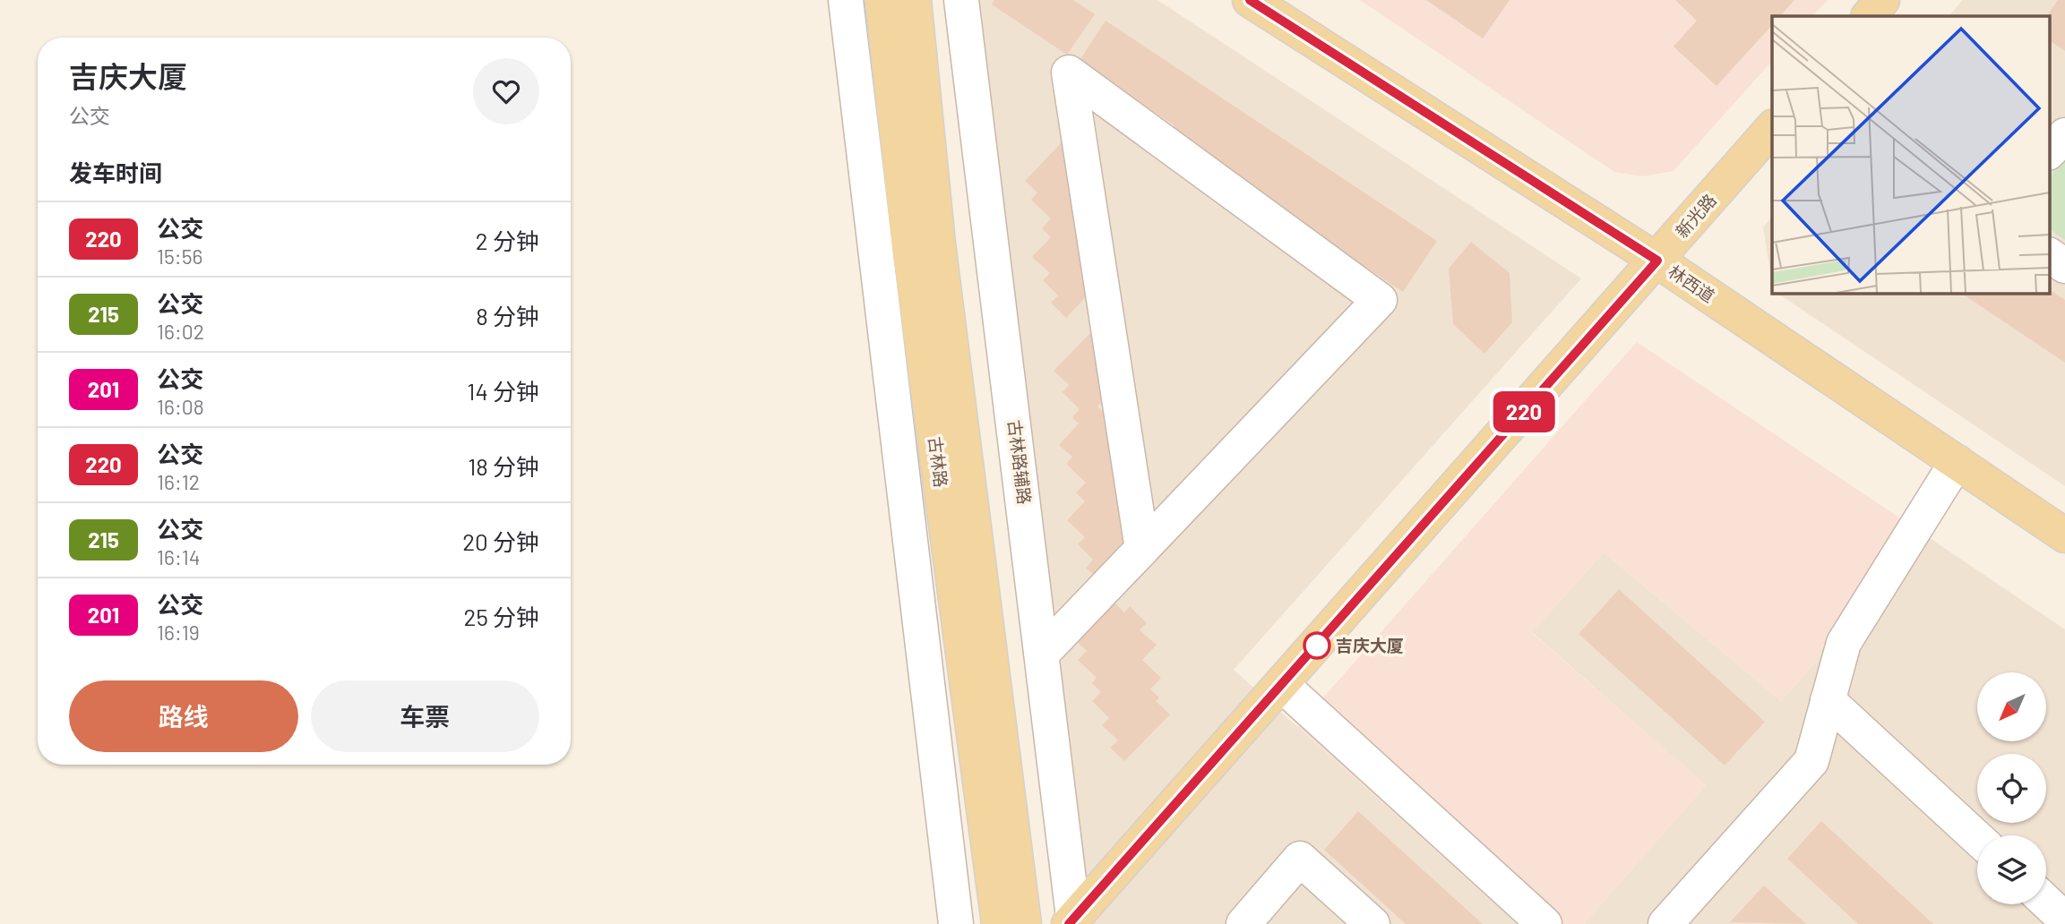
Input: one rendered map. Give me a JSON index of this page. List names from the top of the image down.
{
  "streets": {
    "main road": ["新光路", "林西道", "古林路"],
    "street": ["古林路辅路"]
  },
  "crossings": [
    ["新光路", "林西道"],
    ["新光路", "古林路辅路"]
  ],
  "places": ["吉庆大厦"],
  "lines": ["bus line 220"],
  "north": "bottom left",
  "page": {
    "on_map": "220",
    "heading": [
      ["吉庆大厦", "公交"],
      "发车时间"
    ],
    "list": [
      {
        "mark": "220",
        "name": "公交",
        "note": "15:56",
        "value": "2 分钟"
      },
      {
        "mark": "215",
        "name": "公交",
        "note": "16:02",
        "value": "8 分钟"
      },
      {
        "mark": "201",
        "name": "公交",
        "note": "16:08",
        "value": "14 分钟"
      },
      {
        "mark": "220",
        "name": "公交",
        "note": "16:12",
        "value": "18 分钟"
      },
      {
        "mark": "215",
        "name": "公交",
        "note": "16:14",
        "value": "20 分钟"
      },
      {
        "mark": "201",
        "name": "公交",
        "note": "16:19",
        "value": "25 分钟"
      }
    ],
    "buttons": ["路线", "车票"]
  }
}
